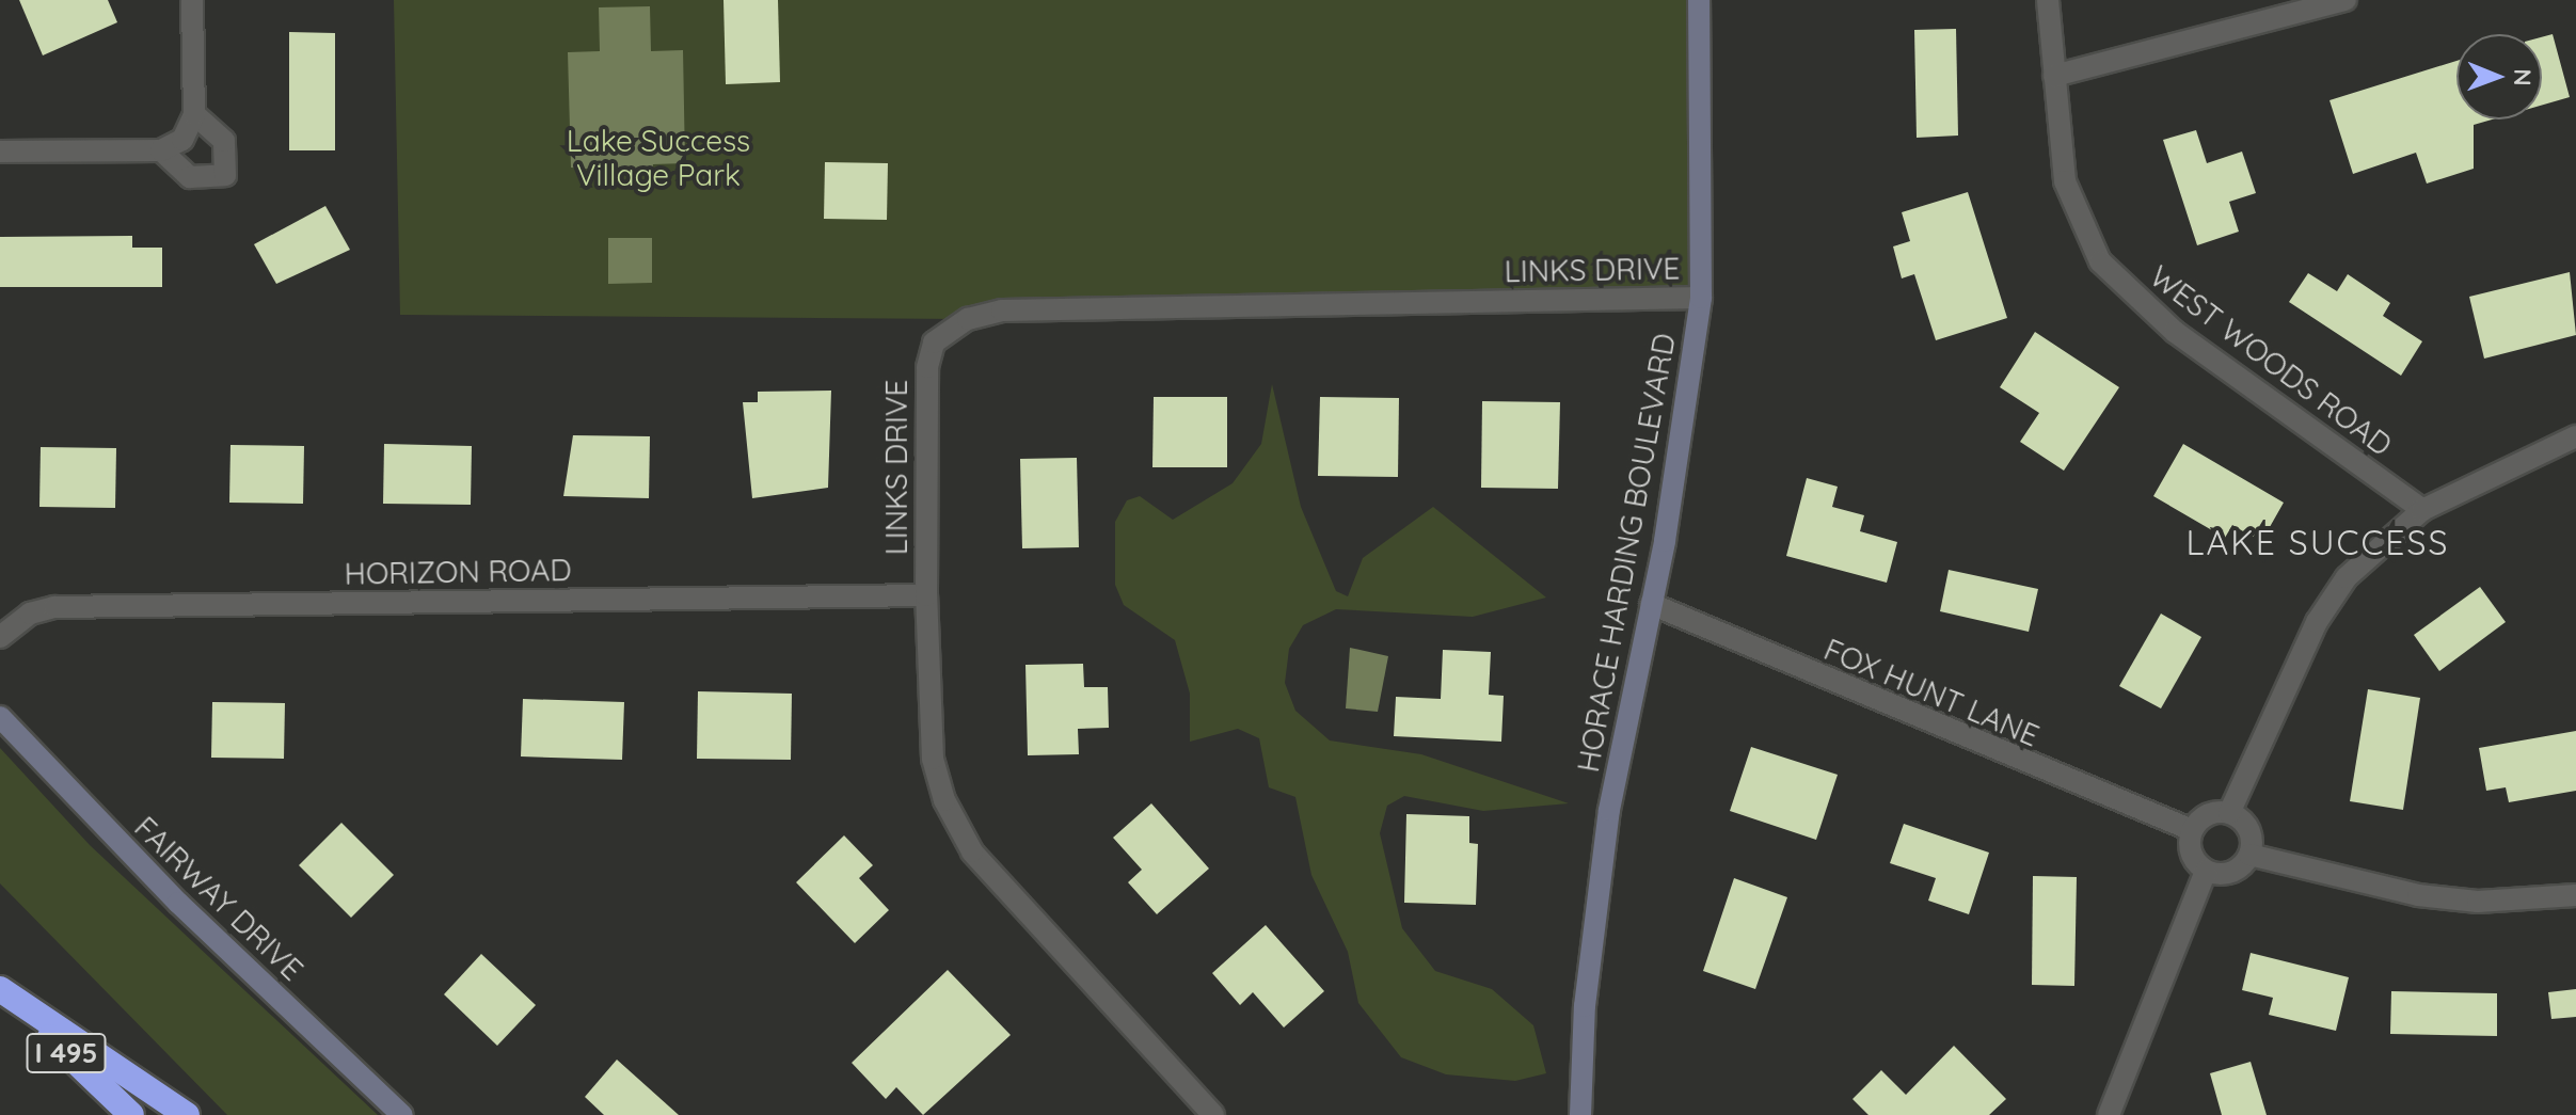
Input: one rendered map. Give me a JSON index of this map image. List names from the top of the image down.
{
  "streets": {
    "highway": ["I 495"],
    "street": [
      "LINKS DRIVE",
      "WEST WOODS ROAD",
      "HORACE HARDING BOULEVARD",
      "HORIZON ROAD",
      "FOX HUNT LANE",
      "FAIRWAY DRIVE"
    ]
  },
  "crossings": [
    ["LINKS DRIVE", "HORACE HARDING BOULEVARD"],
    ["LINKS DRIVE", "HORIZON ROAD"],
    ["HORACE HARDING BOULEVARD", "FOX HUNT LANE"]
  ],
  "districts": ["LAKE SUCCESS"],
  "parks": ["Lake Success Village Park"],
  "north": "right"
}
